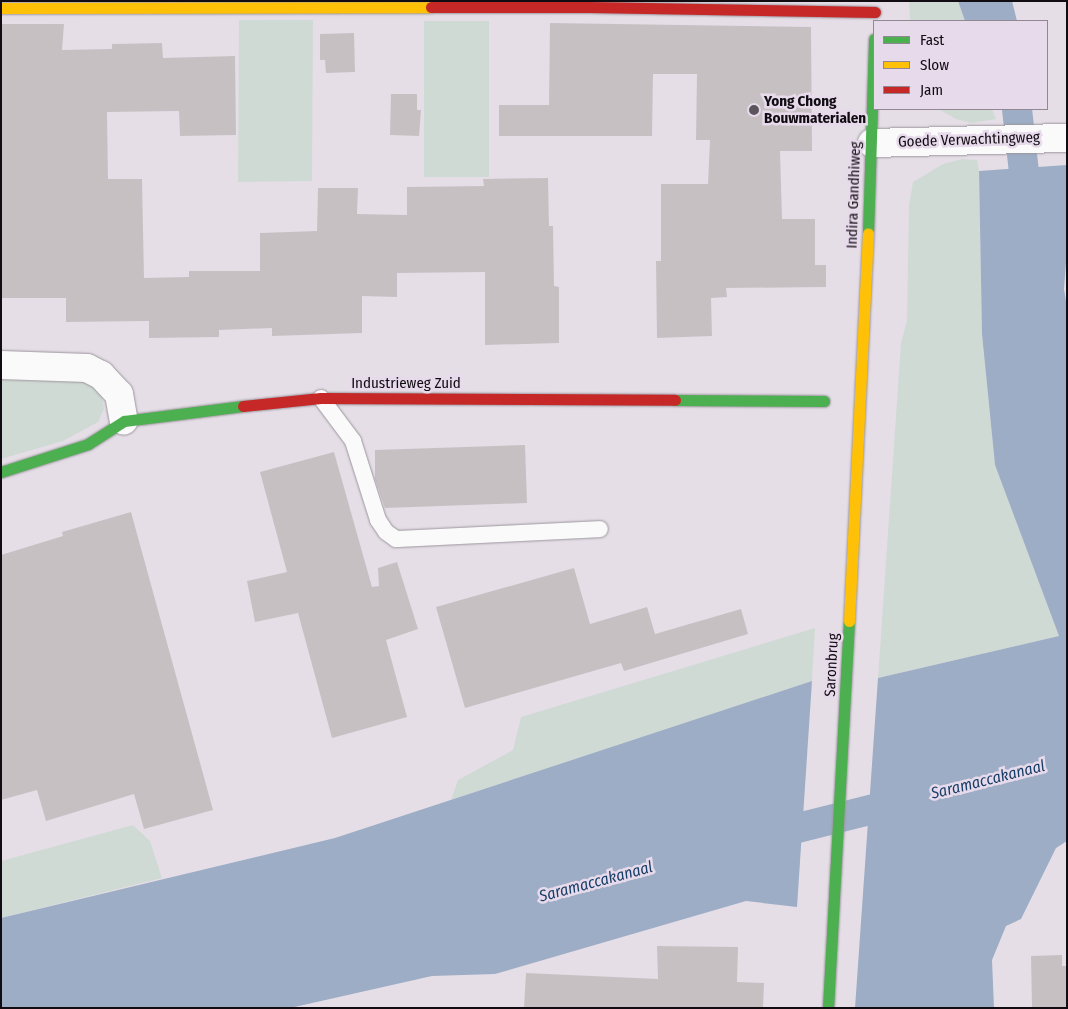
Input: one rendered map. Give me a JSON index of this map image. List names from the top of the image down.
{
  "streets": {
    "street": [
      "Goede Verwachtingweg",
      "Indira Gandhiweg",
      "Industrieweg Zuid",
      "Saronbrug"
    ]
  },
  "crossings": [
    ["Goede Verwachtingweg", "Indira Gandhiweg"],
    ["Indira Gandhiweg", "Saronbrug"]
  ],
  "water": ["Saramaccakanaal"],
  "places": ["Yong Chong Bouwmaterialen"],
  "legend": ["Fast", "Slow", "Jam"]
}
